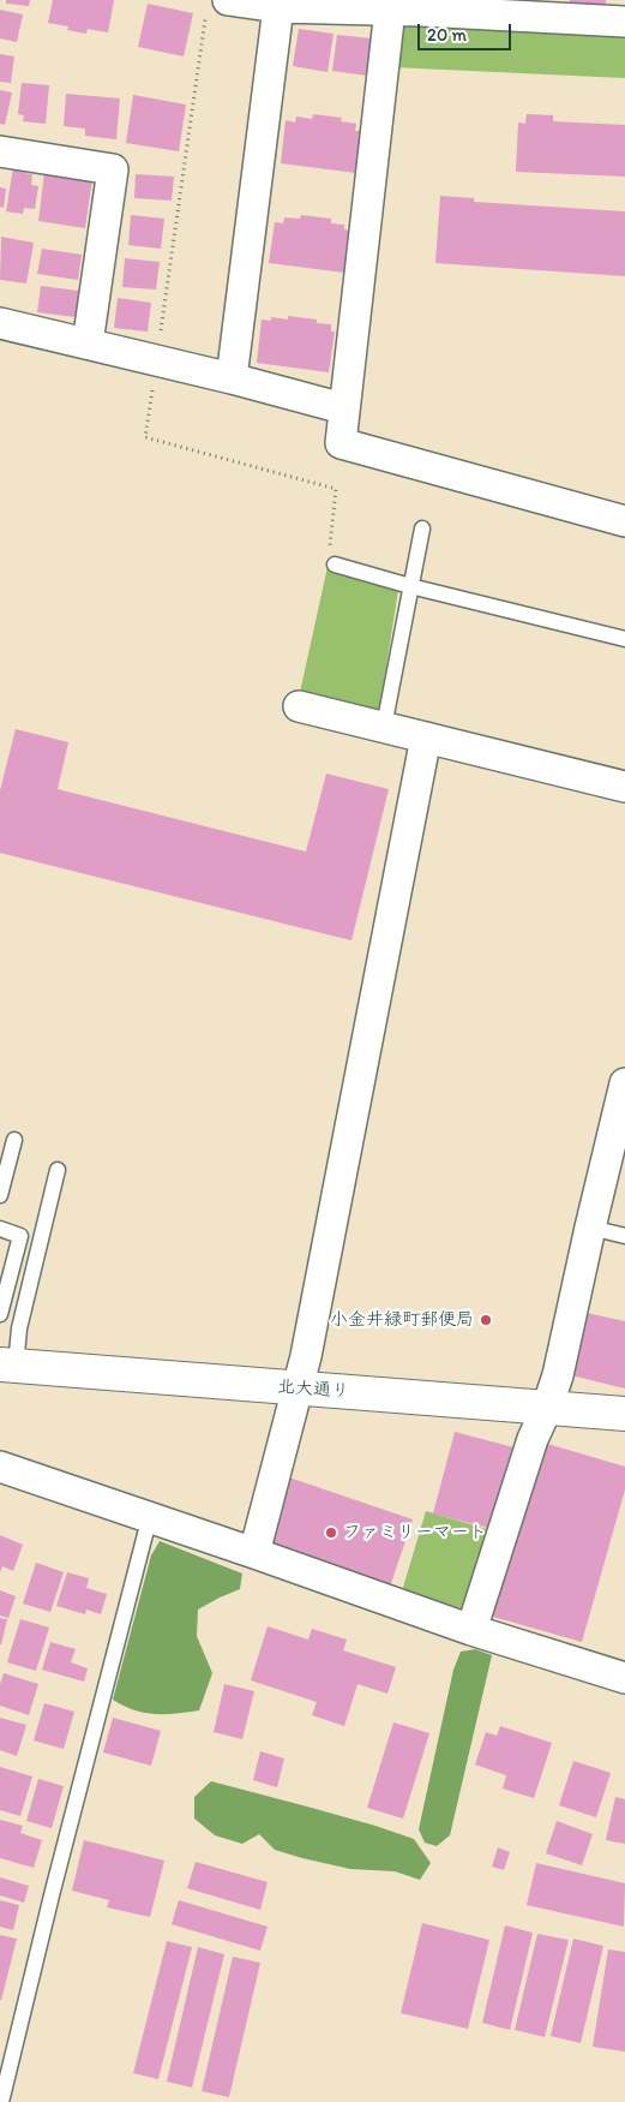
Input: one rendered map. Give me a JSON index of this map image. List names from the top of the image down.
{
  "streets": {
    "street": ["北大通り"]
  },
  "places": ["小金井緑町郵便局", "ファミリーマート"],
  "scale_bar": "20 m"
}
